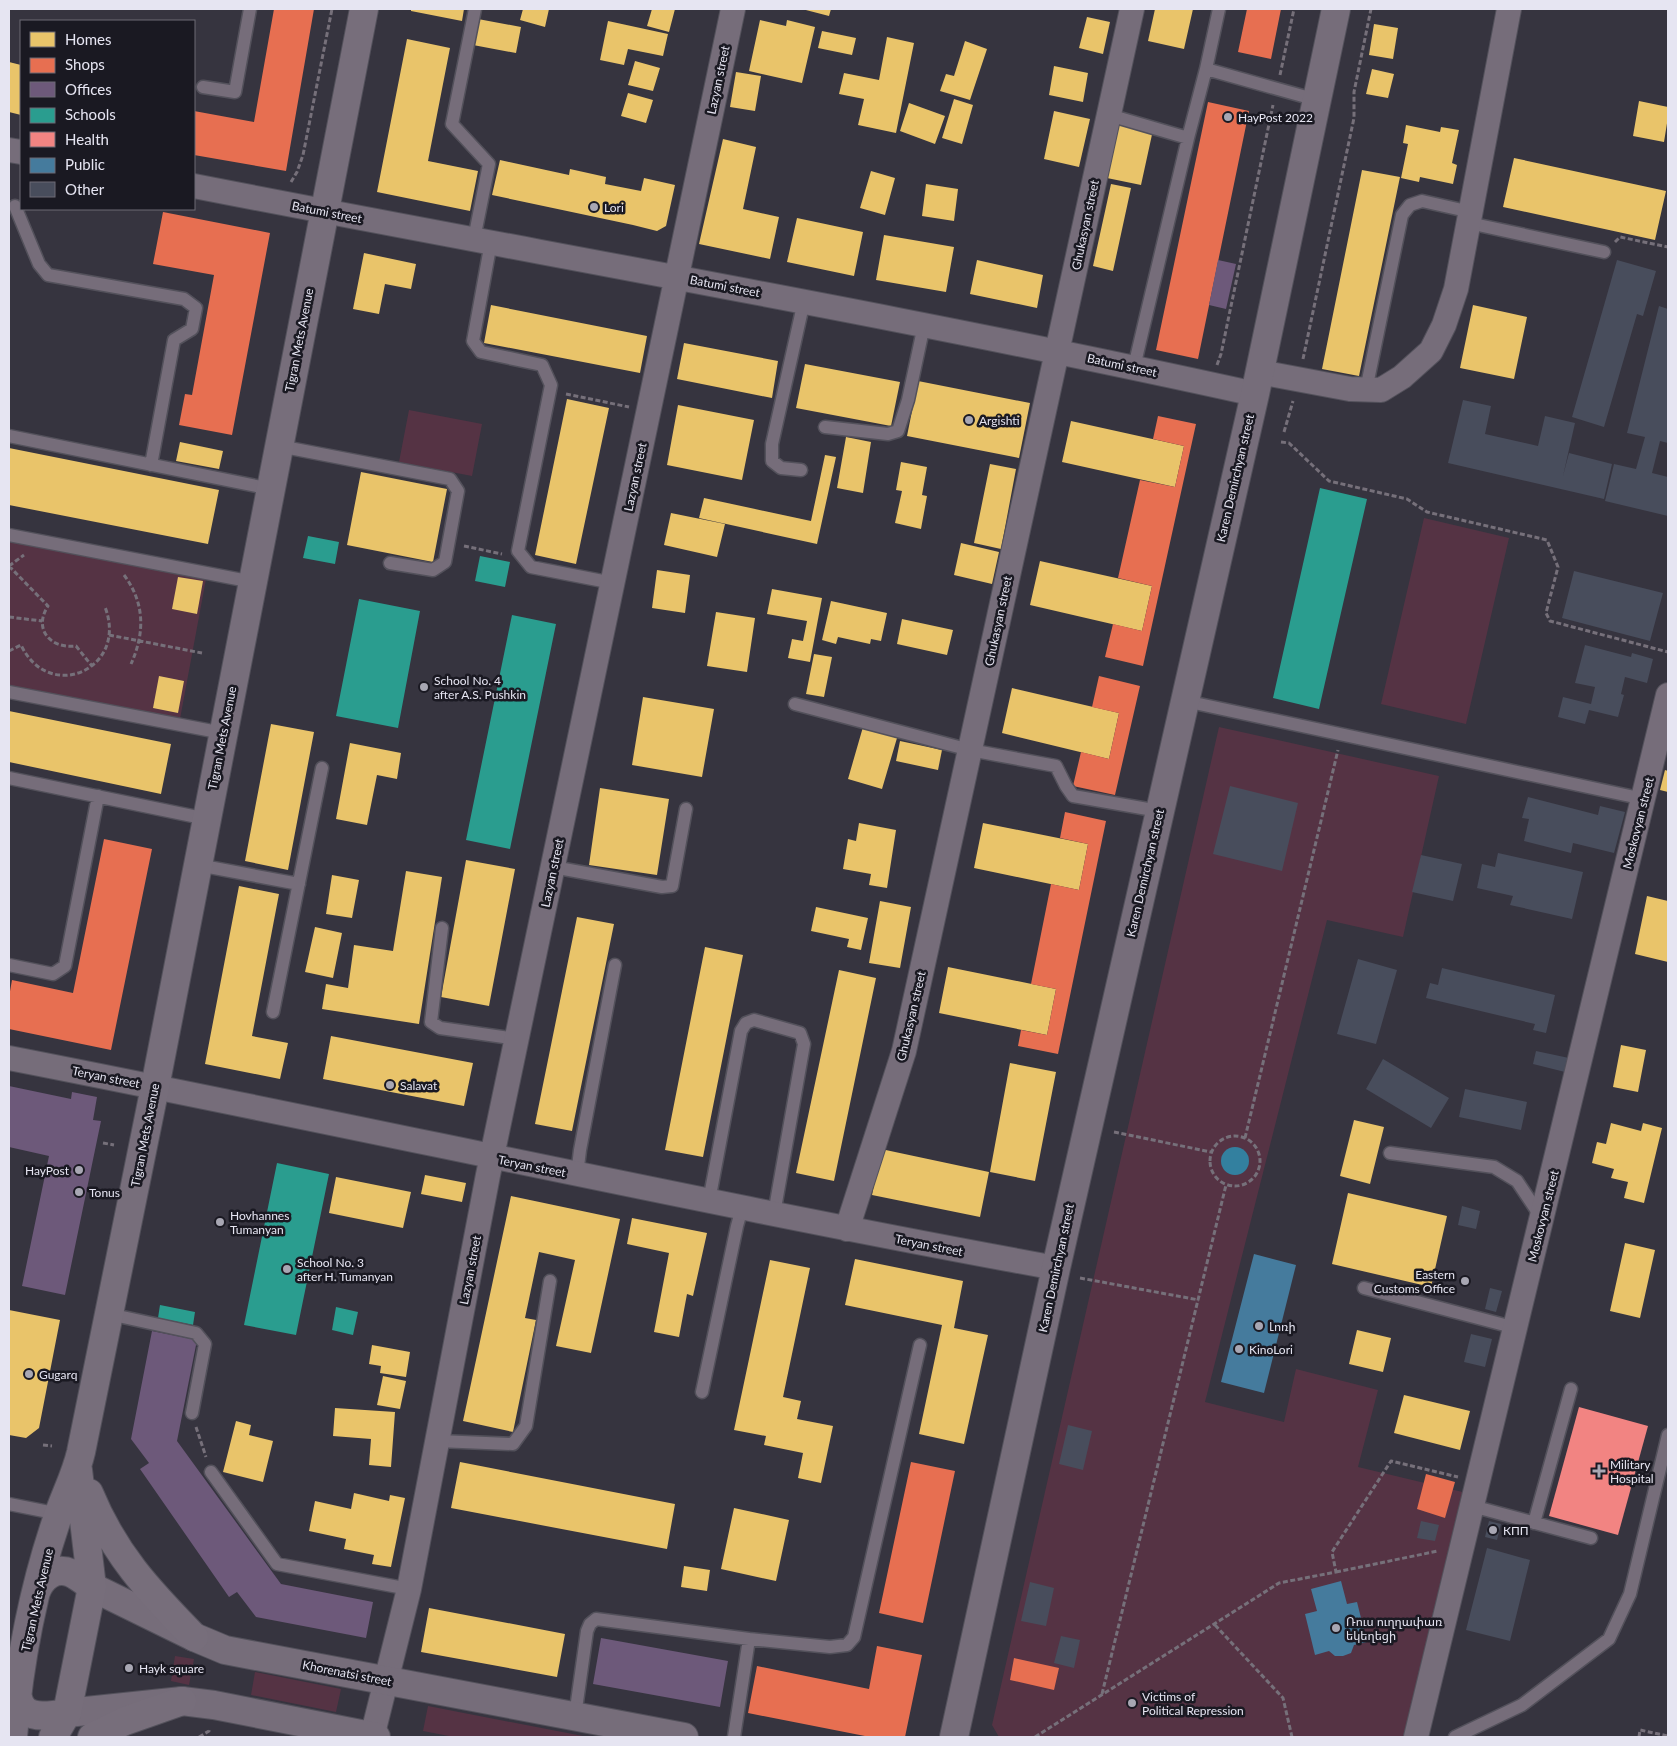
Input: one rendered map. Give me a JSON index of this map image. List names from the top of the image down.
{
  "streets": {
    "main road": ["Tigran Mets Avenue", "Khorenatsi street"],
    "street": [
      "Lazyan street",
      "Batumi street",
      "Ghukasyan street",
      "Karen Demirchyan street",
      "Moskovyan street",
      "Teryan street"
    ]
  },
  "crossings": [
    ["Lazyan street", "Batumi street"],
    ["Lazyan street", "Teryan street"],
    ["Lazyan street", "Khorenatsi street"],
    ["Batumi street", "Ghukasyan street"],
    ["Batumi street", "Tigran Mets Avenue"],
    ["Batumi street", "Karen Demirchyan street"],
    ["Ghukasyan street", "Teryan street"],
    ["Tigran Mets Avenue", "Teryan street"],
    ["Tigran Mets Avenue", "Khorenatsi street"],
    ["Karen Demirchyan street", "Teryan street"]
  ],
  "places": {
    "other": [
      "HayPost 2022",
      "Lori",
      "Argishti",
      "School No. 4 after A.S. Pushkin",
      "Salavat",
      "HayPost",
      "Tonus",
      "Hovhannes Tumanyan",
      "School No. 3 after H. Tumanyan",
      "Eastern Customs Office",
      "Լոռի",
      "KinoLori",
      "Gugarq",
      "КПП",
      "Ռուս ուղղափառ եկեղեցի",
      "Hayk square",
      "Victims of Political Repression"
    ],
    "health": ["Military Hospital"]
  },
  "legend": [
    "Homes",
    "Shops",
    "Offices",
    "Schools",
    "Health",
    "Public",
    "Other"
  ]
}
